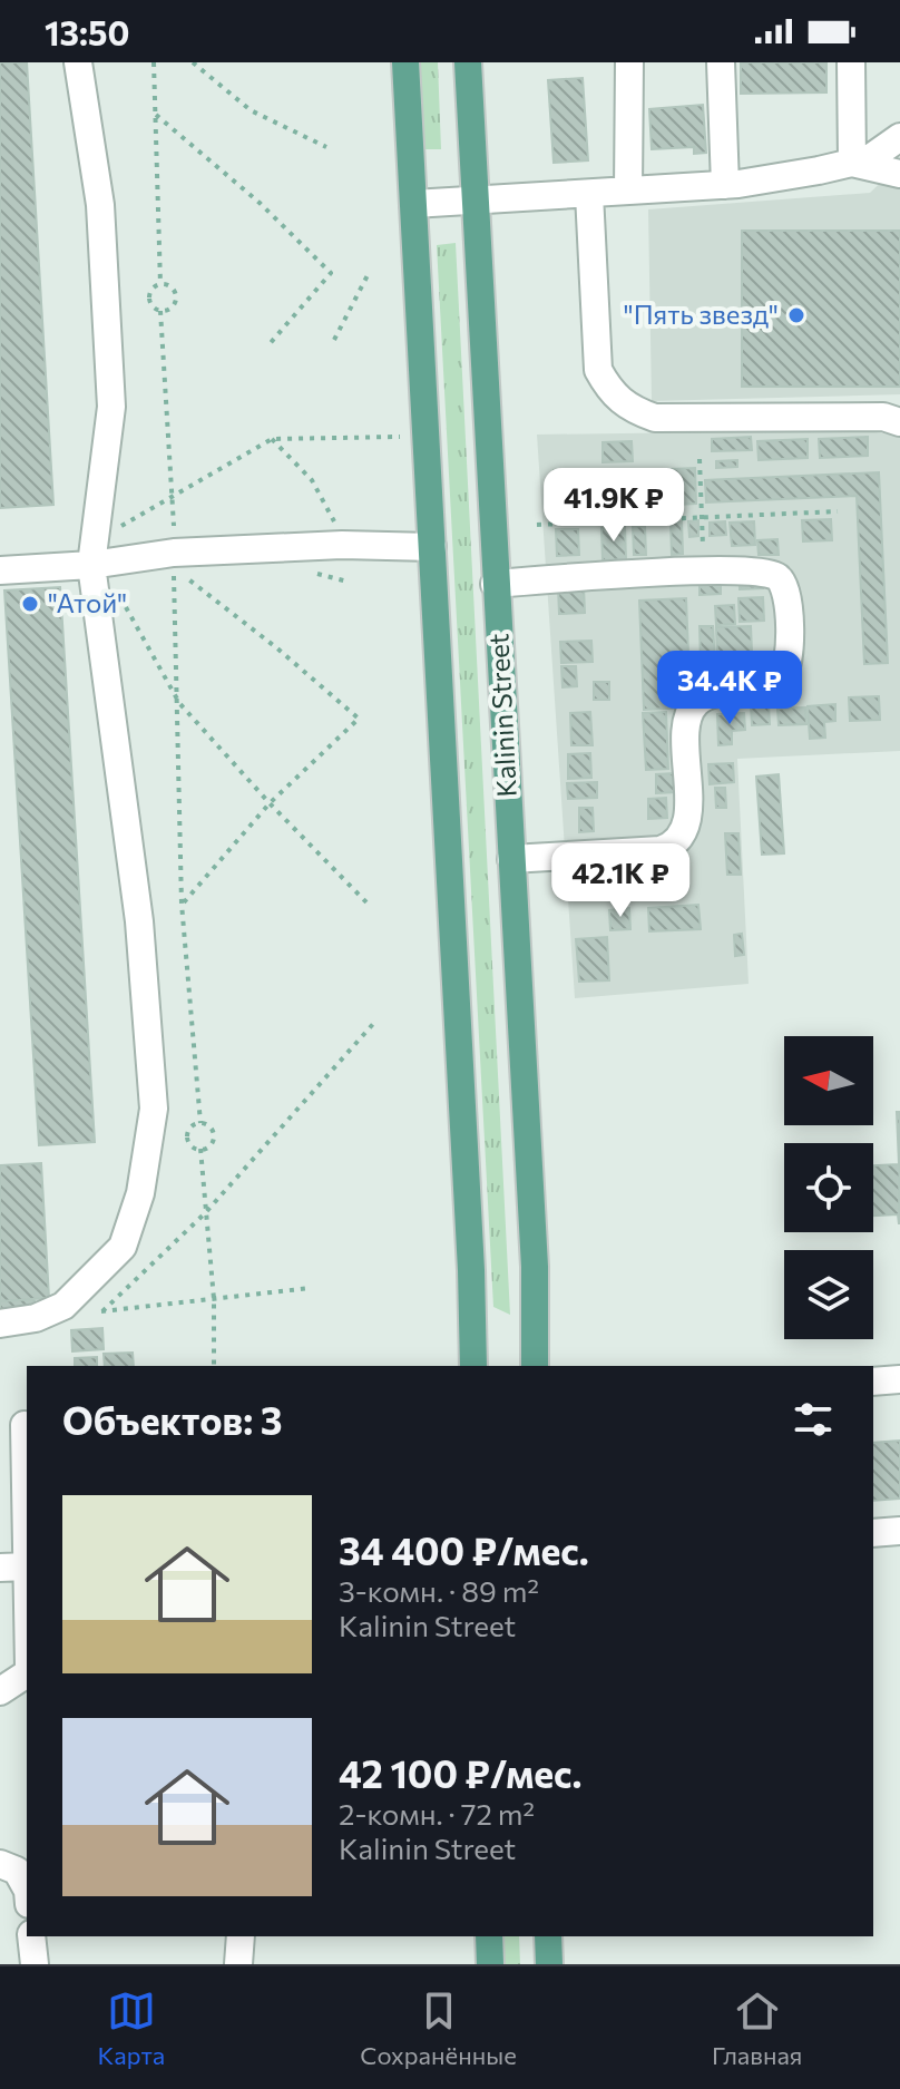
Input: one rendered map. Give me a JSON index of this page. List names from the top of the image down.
{
  "streets": {
    "main road": ["Kalinin Street"]
  },
  "places": ["\"Пять звезд\"", "\"Атой\""],
  "north": "left",
  "page": {
    "status": "13:50",
    "price": ["41.9K ₽", "34.4K ₽", "42.1K ₽"],
    "heading": "Объектов: 3",
    "list": [
      {
        "name": "34 400 ₽/мес.",
        "note": "3-комн. · 89 m² · Kalinin Street"
      },
      {
        "name": "42 100 ₽/мес.",
        "note": "2-комн. · 72 m² · Kalinin Street"
      }
    ],
    "tabs": ["Карта", "Сохранённые", "Главная"]
  }
}
